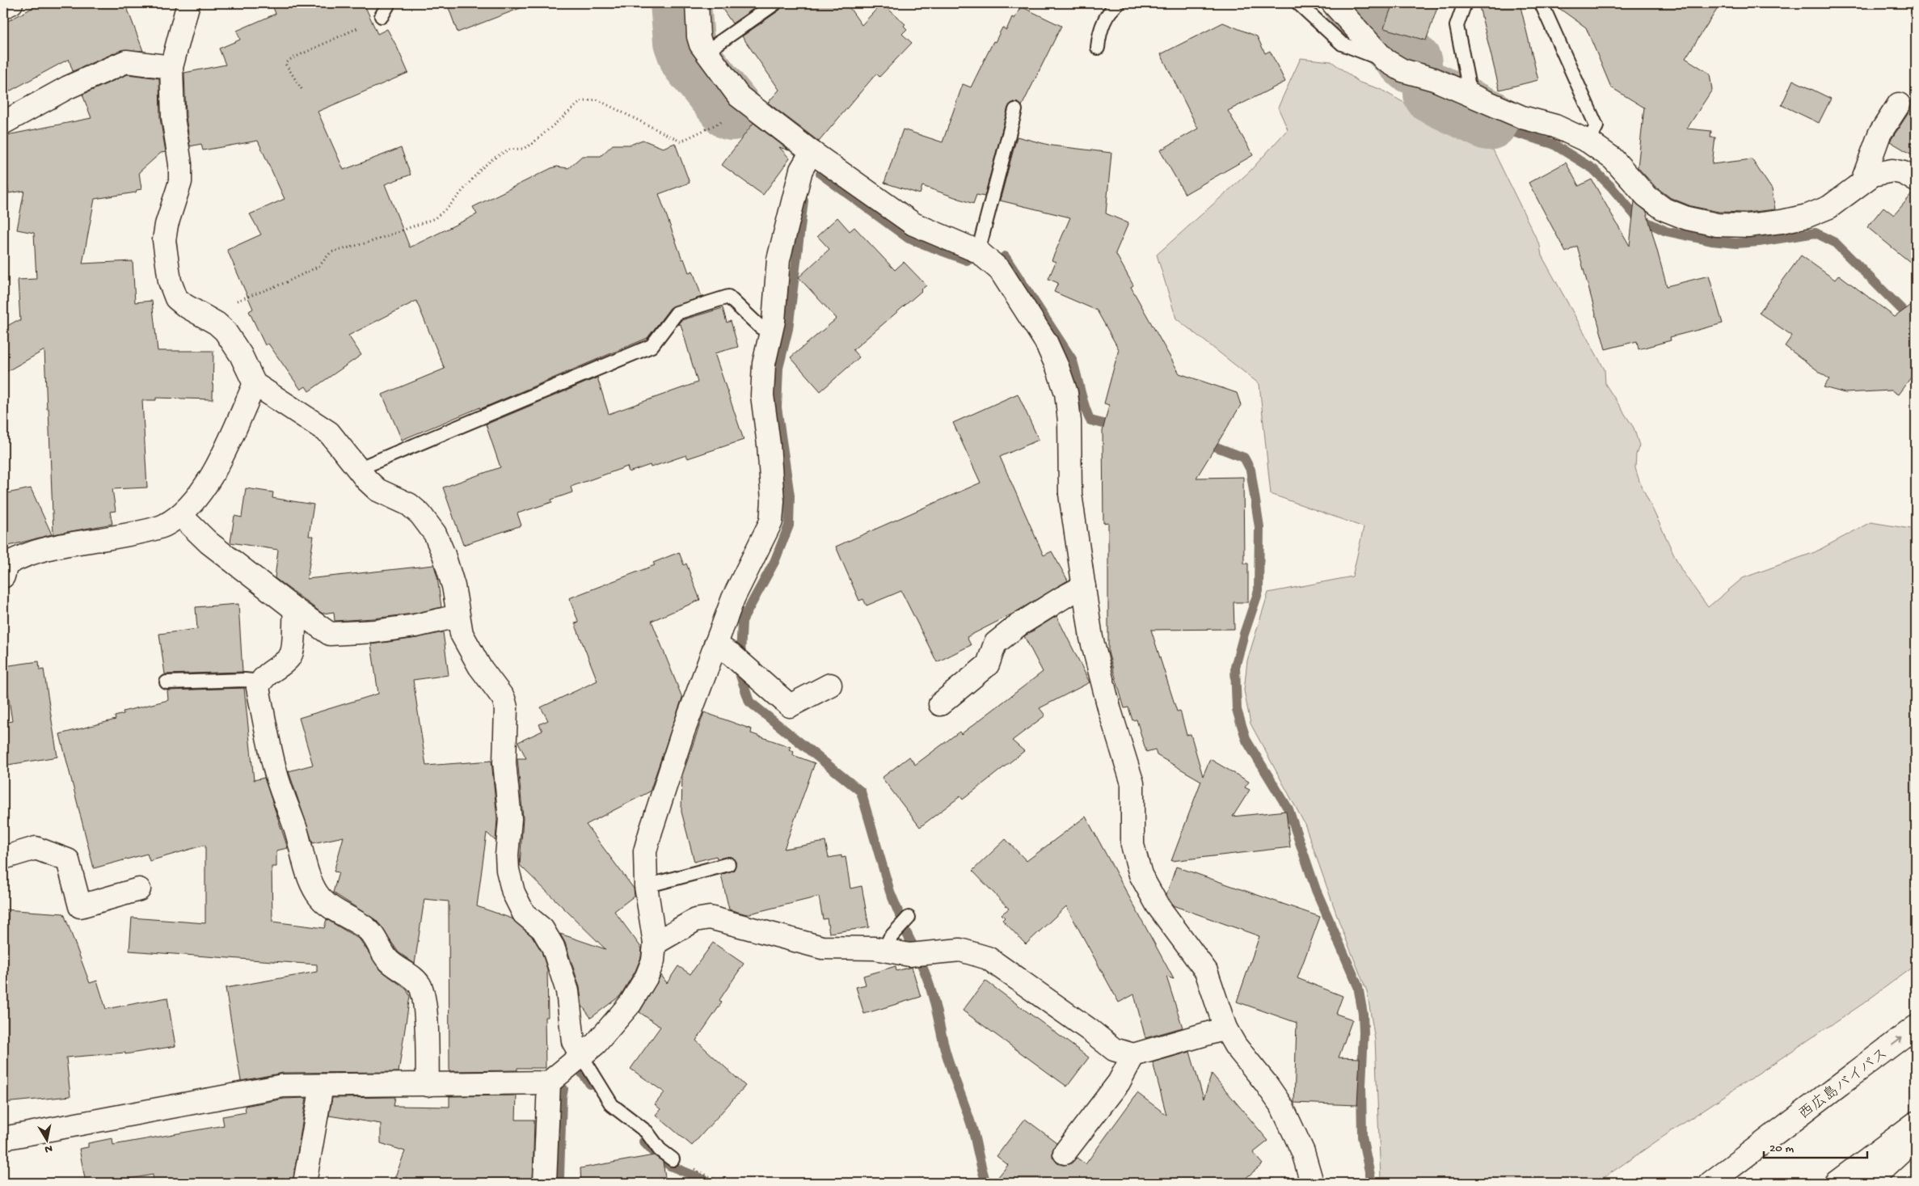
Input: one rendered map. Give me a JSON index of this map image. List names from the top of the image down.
{
  "streets": {
    "main road": ["西広島バイパス"]
  },
  "scale_bar": "20 m",
  "north": "bottom"
}
